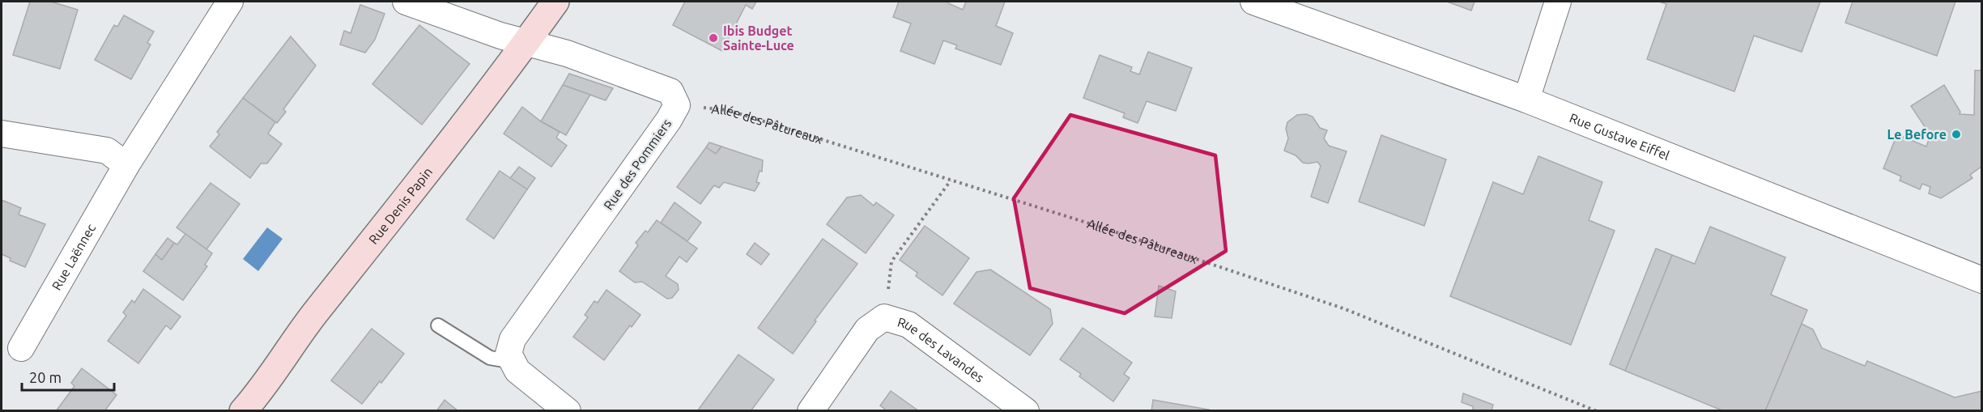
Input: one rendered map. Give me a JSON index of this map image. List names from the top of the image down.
{
  "streets": {
    "street": [
      "Rue Gustave Eiffel",
      "Rue des Pommiers",
      "Rue Denis Papin",
      "Rue Laënnec",
      "Rue des Lavandes"
    ],
    "path": ["Allée des Pâtureaux"]
  },
  "crossings": [
    ["Allée des Pâtureaux", "Rue des Pommiers"],
    ["Rue des Pommiers", "Rue Denis Papin"]
  ],
  "places": ["Ibis Budget Sainte-Luce", "Le Before"],
  "scale_bar": "20 m"
}
